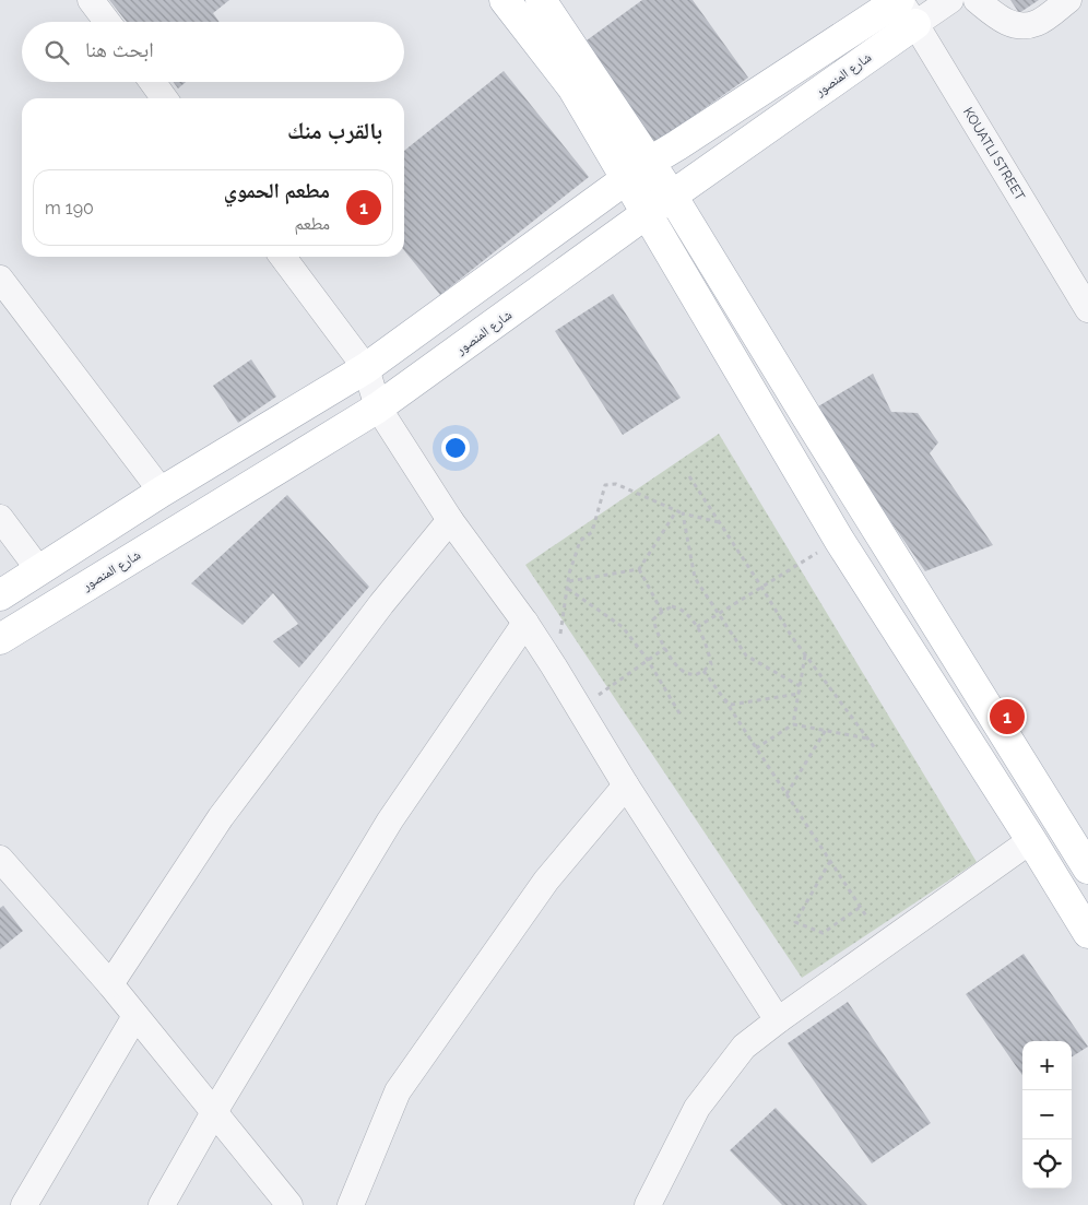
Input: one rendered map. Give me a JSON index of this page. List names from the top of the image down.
{
  "streets": {
    "main road": ["شارع المنصور"],
    "street": ["KOUATLI STREET"]
  },
  "crossings": [
    ["شارع المنصور", "KOUATLI STREET"]
  ],
  "page": {
    "search": "ابحث هنا",
    "heading": "بالقرب منك",
    "list": [
      {
        "mark": "1",
        "name": "مطعم الحموي",
        "note": "مطعم",
        "value": "190 m"
      }
    ],
    "pins": "1",
    "map_buttons": ["+", "−"]
  }
}
